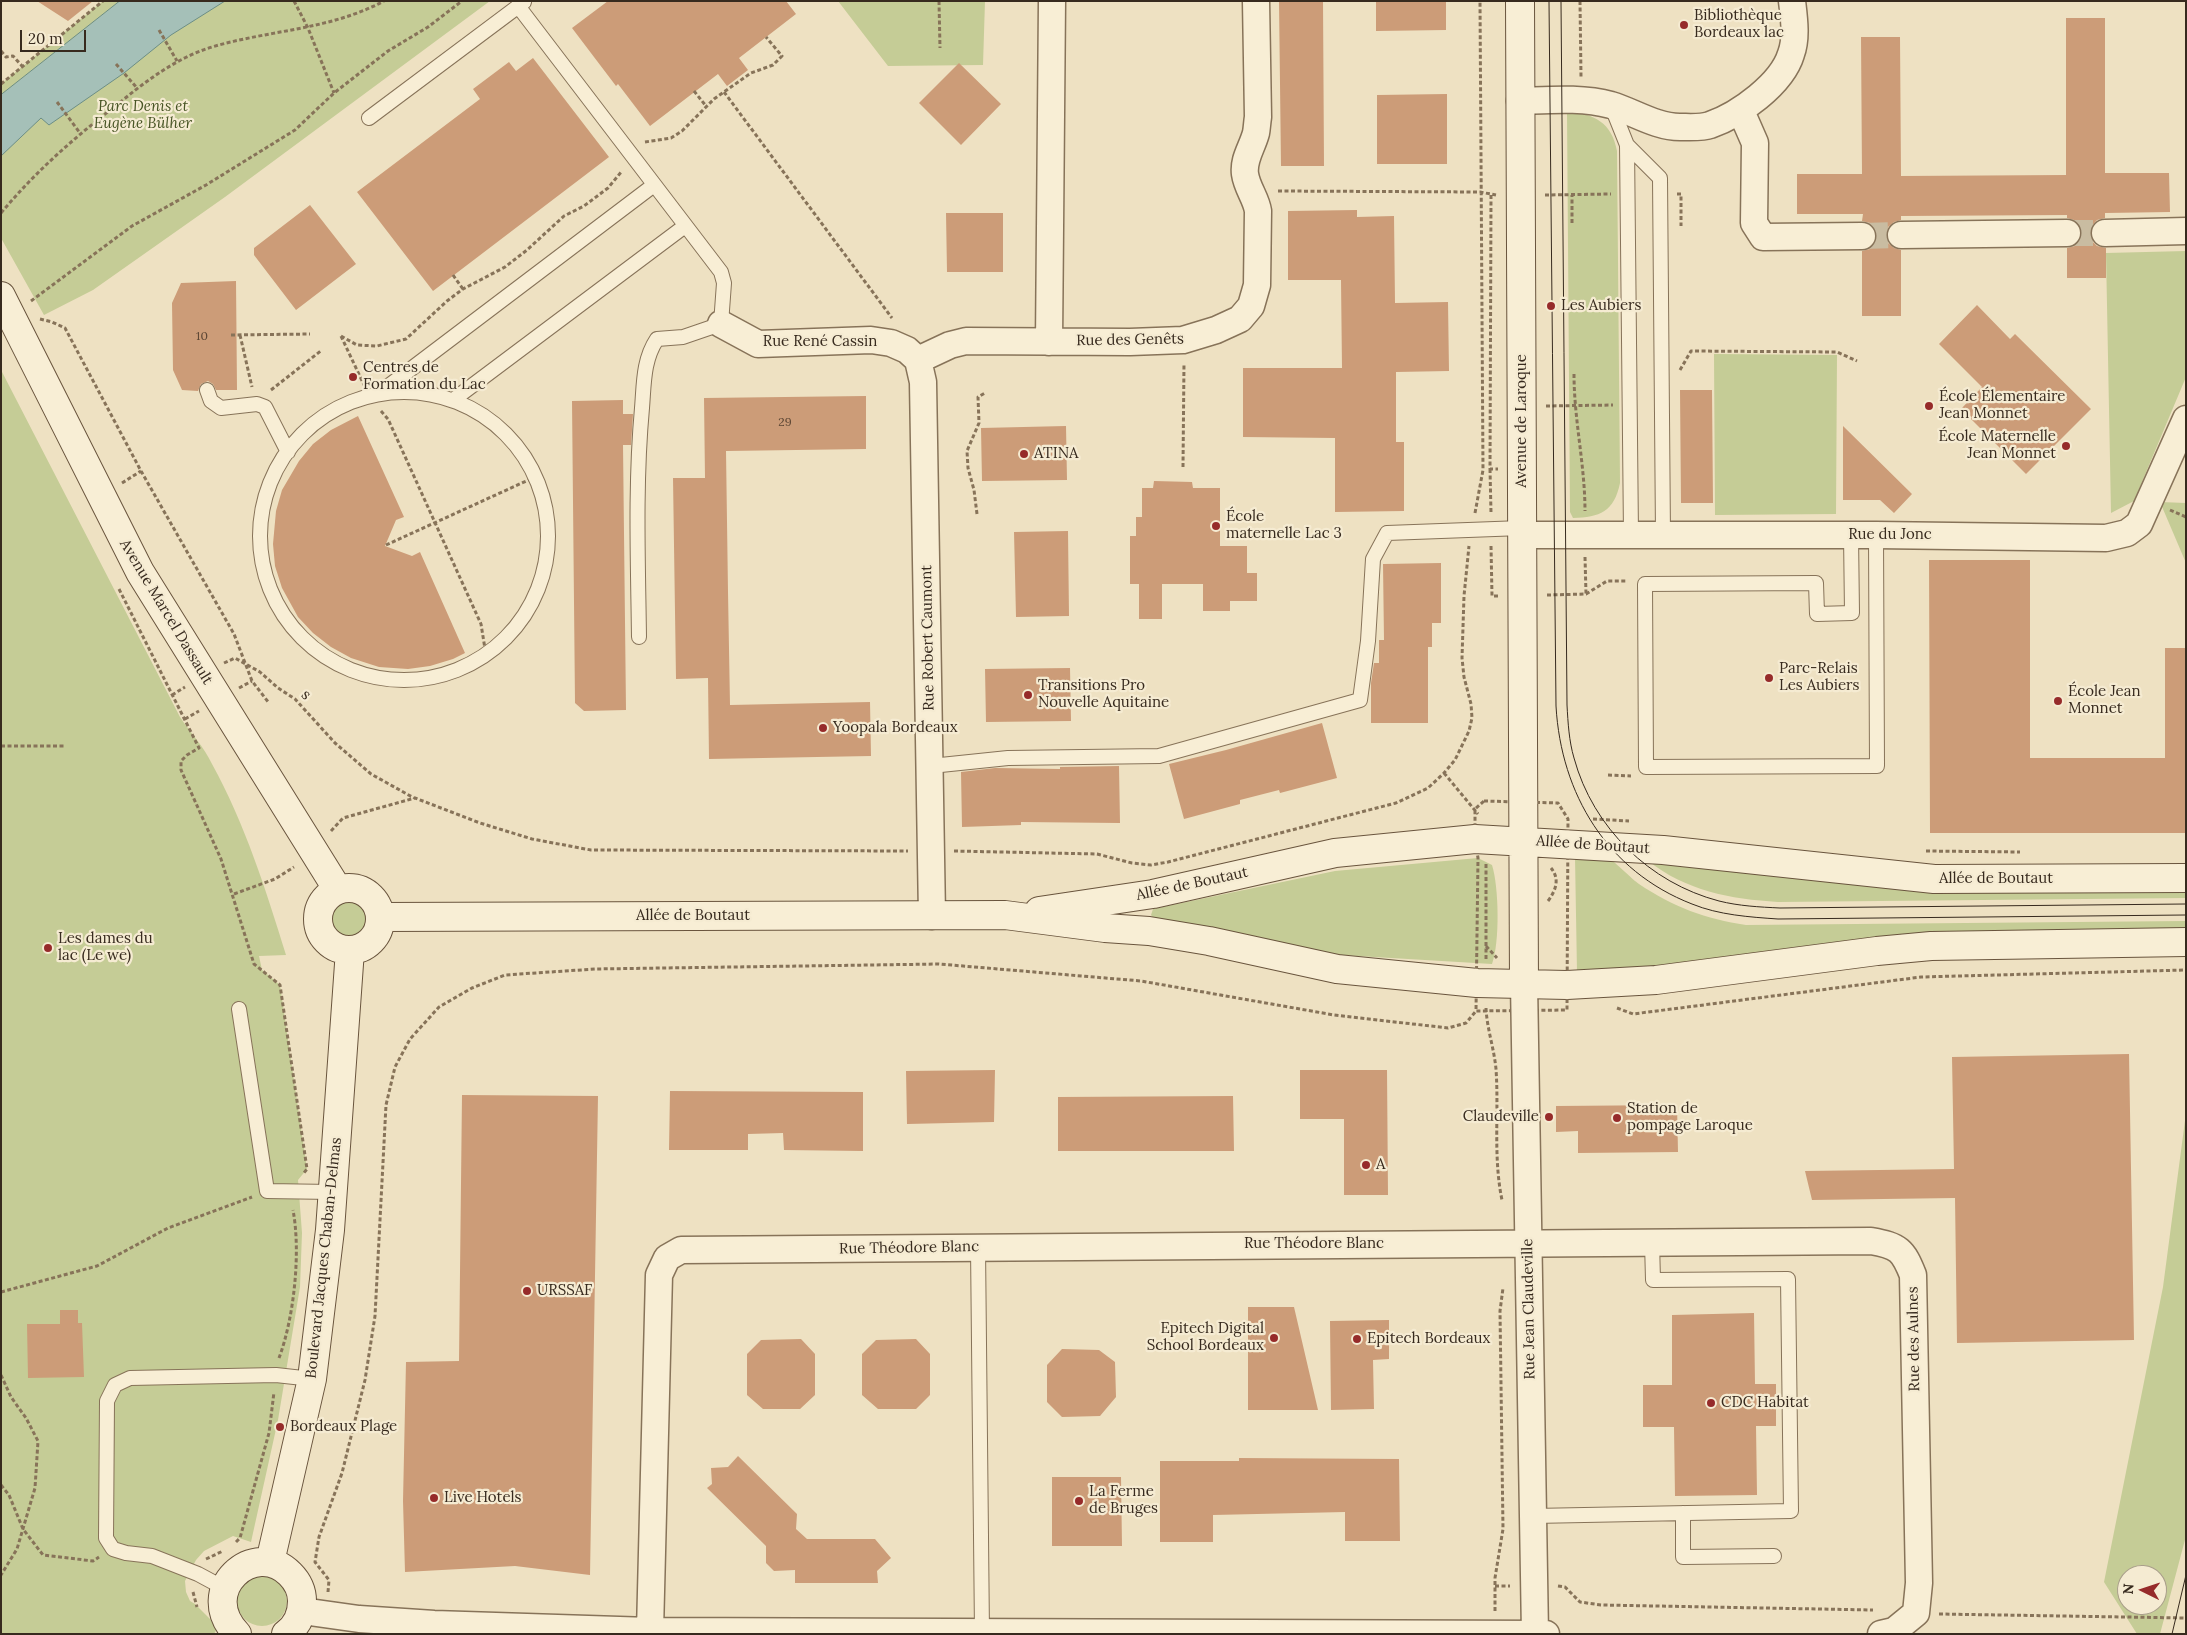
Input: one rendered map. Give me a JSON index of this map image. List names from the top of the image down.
{
  "streets": {
    "main road": [
      "Avenue de Laroque",
      "Avenue Marcel Dassault",
      "Allée de Boutaut",
      "Boulevard Jacques Chaban-Delmas"
    ],
    "street": [
      "Rue des Genêts",
      "Rue René Cassin",
      "Rue du Jonc",
      "Rue Robert Caumont",
      "Rue Théodore Blanc",
      "Rue Jean Claudeville",
      "Rue des Aulnes"
    ],
    "path": ["s"]
  },
  "crossings": [
    ["Rue des Genêts", "Rue René Cassin"],
    ["Rue des Genêts", "Rue Robert Caumont"],
    ["Rue René Cassin", "Rue Robert Caumont"],
    ["Avenue de Laroque", "Rue du Jonc"],
    ["Avenue de Laroque", "Allée de Boutaut"],
    ["Avenue de Laroque", "Rue Jean Claudeville"],
    ["Avenue Marcel Dassault", "s"],
    ["Avenue Marcel Dassault", "Allée de Boutaut"],
    ["Avenue Marcel Dassault", "Boulevard Jacques Chaban-Delmas"],
    ["Rue Robert Caumont", "Allée de Boutaut"],
    ["Allée de Boutaut", "Boulevard Jacques Chaban-Delmas"],
    ["Allée de Boutaut", "Rue Jean Claudeville"],
    ["Rue Théodore Blanc", "Rue Jean Claudeville"],
    ["Rue Théodore Blanc", "Rue des Aulnes"],
    ["Rue Jean Claudeville", "Rue des Aulnes"]
  ],
  "parks": ["Parc Denis et Eugène Bülher"],
  "places": [
    "Bibliothèque Bordeaux lac",
    "Les Aubiers",
    "Centres de Formation du Lac",
    "École Élementaire Jean Monnet",
    "École Maternelle Jean Monnet",
    "ATINA",
    "École maternelle Lac 3",
    "Parc-Relais Les Aubiers",
    "Transitions Pro Nouvelle Aquitaine",
    "École Jean Monnet",
    "Yoopala Bordeaux",
    "Les dames du lac (Le we)",
    "Claudeville",
    "Station de pompage Laroque",
    "A",
    "URSSAF",
    "Epitech Digital School Bordeaux",
    "Epitech Bordeaux",
    "CDC Habitat",
    "Bordeaux Plage",
    "Live Hotels",
    "La Ferme de Bruges"
  ],
  "house_numbers": ["10", "29"],
  "scale_bar": "20 m",
  "north": "left"
}
